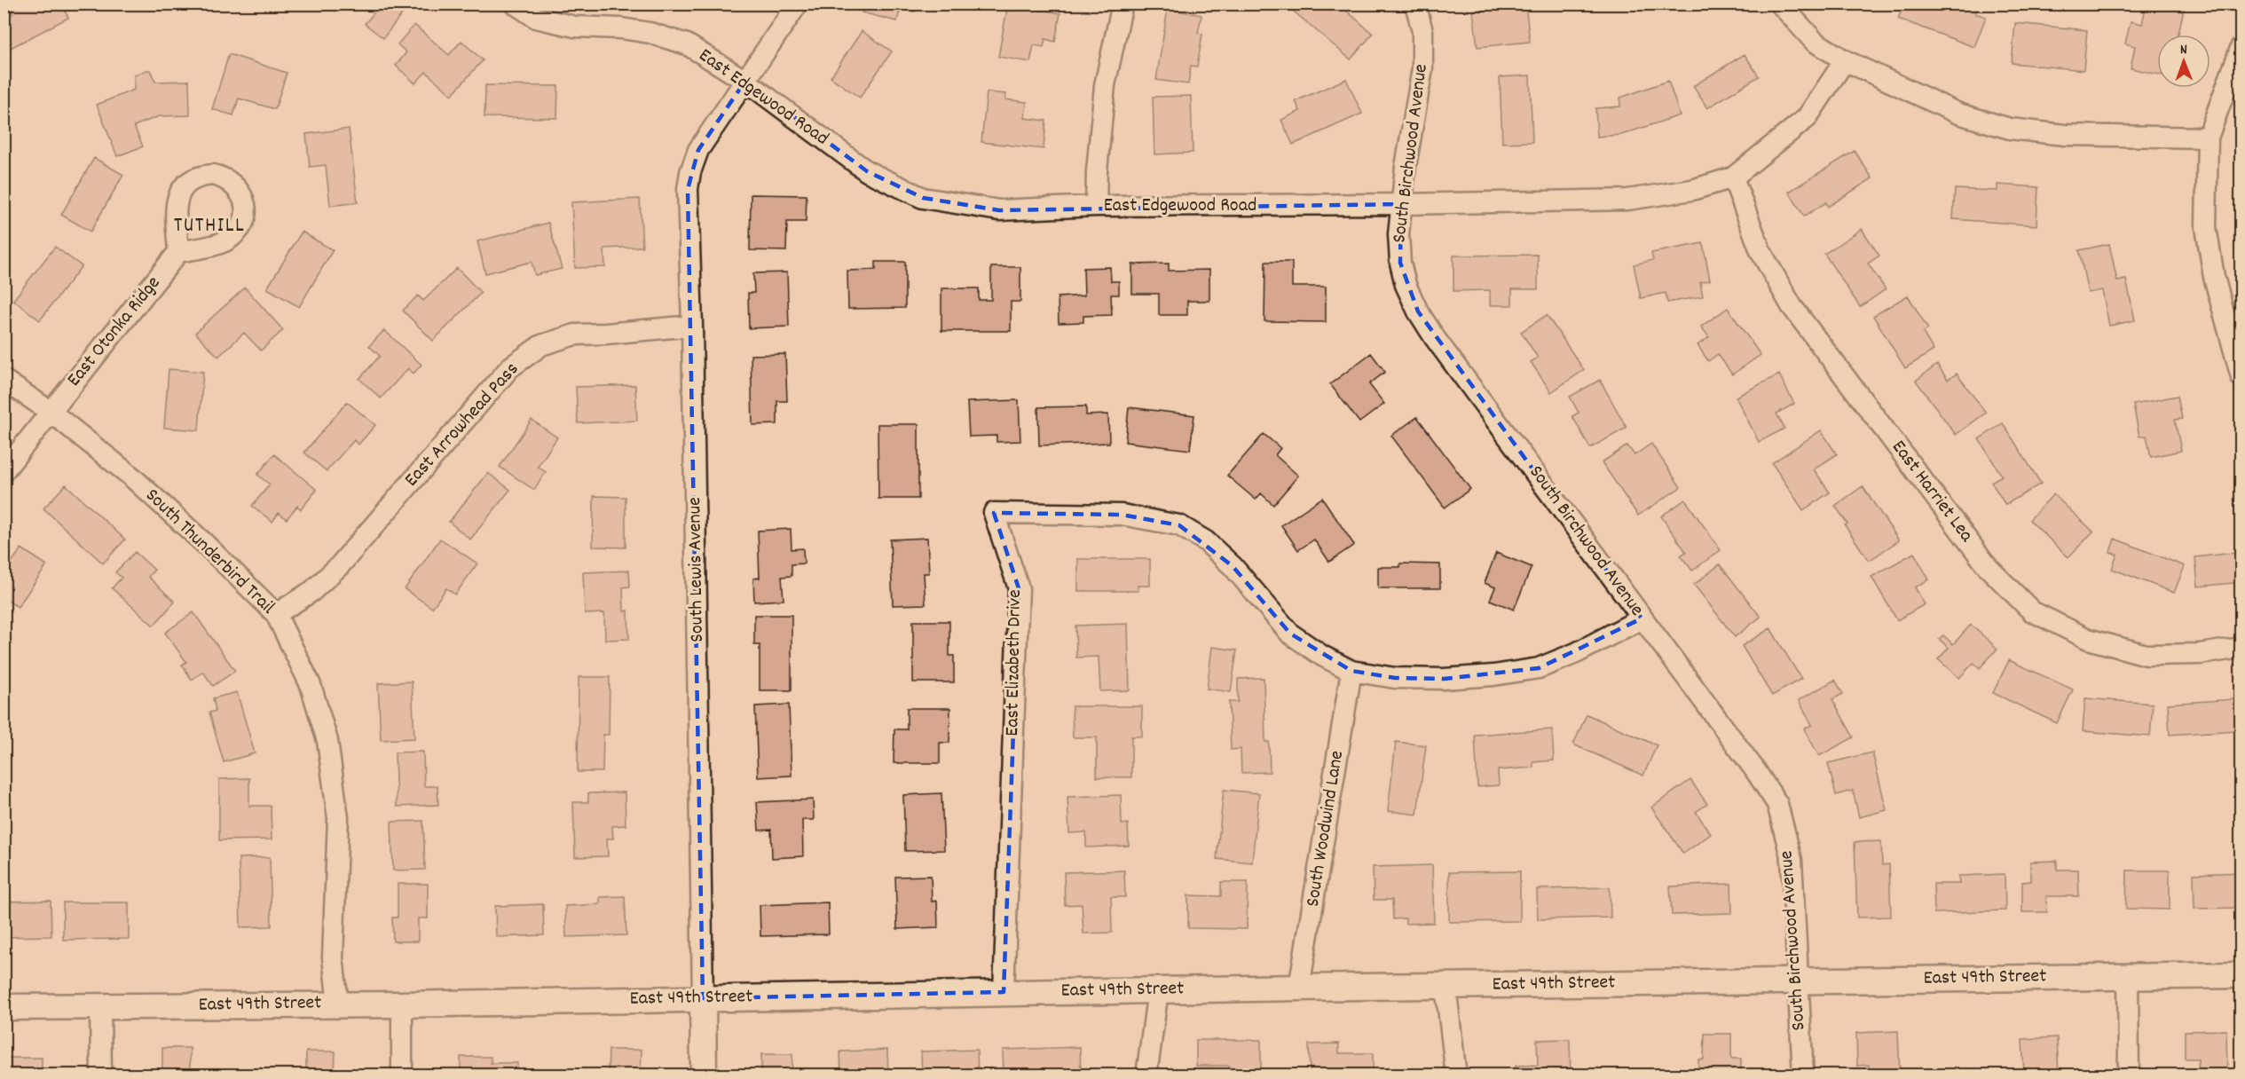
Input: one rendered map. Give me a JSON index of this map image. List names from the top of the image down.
{
  "streets": {
    "street": [
      "East Edgewood Road",
      "South Birchwood Avenue",
      "East Otonka Ridge",
      "East Arrowhead Pass",
      "East Harriet Lea",
      "South Thunderbird Trail",
      "South Lewis Avenue",
      "East Elizabeth Drive",
      "South Woodwind Lane",
      "East 49th Street"
    ]
  },
  "crossings": [
    ["East Edgewood Road", "South Birchwood Avenue"],
    ["East Edgewood Road", "East Harriet Lea"],
    ["East Edgewood Road", "South Lewis Avenue"],
    ["South Birchwood Avenue", "East Elizabeth Drive"],
    ["South Birchwood Avenue", "East 49th Street"],
    ["East Otonka Ridge", "South Thunderbird Trail"],
    ["East Arrowhead Pass", "South Thunderbird Trail"],
    ["East Arrowhead Pass", "South Lewis Avenue"],
    ["South Thunderbird Trail", "East 49th Street"],
    ["South Lewis Avenue", "East 49th Street"],
    ["East Elizabeth Drive", "South Woodwind Lane"],
    ["East Elizabeth Drive", "East 49th Street"],
    ["South Woodwind Lane", "East 49th Street"]
  ],
  "districts": ["TUTHILL"],
  "north": "top"
}
